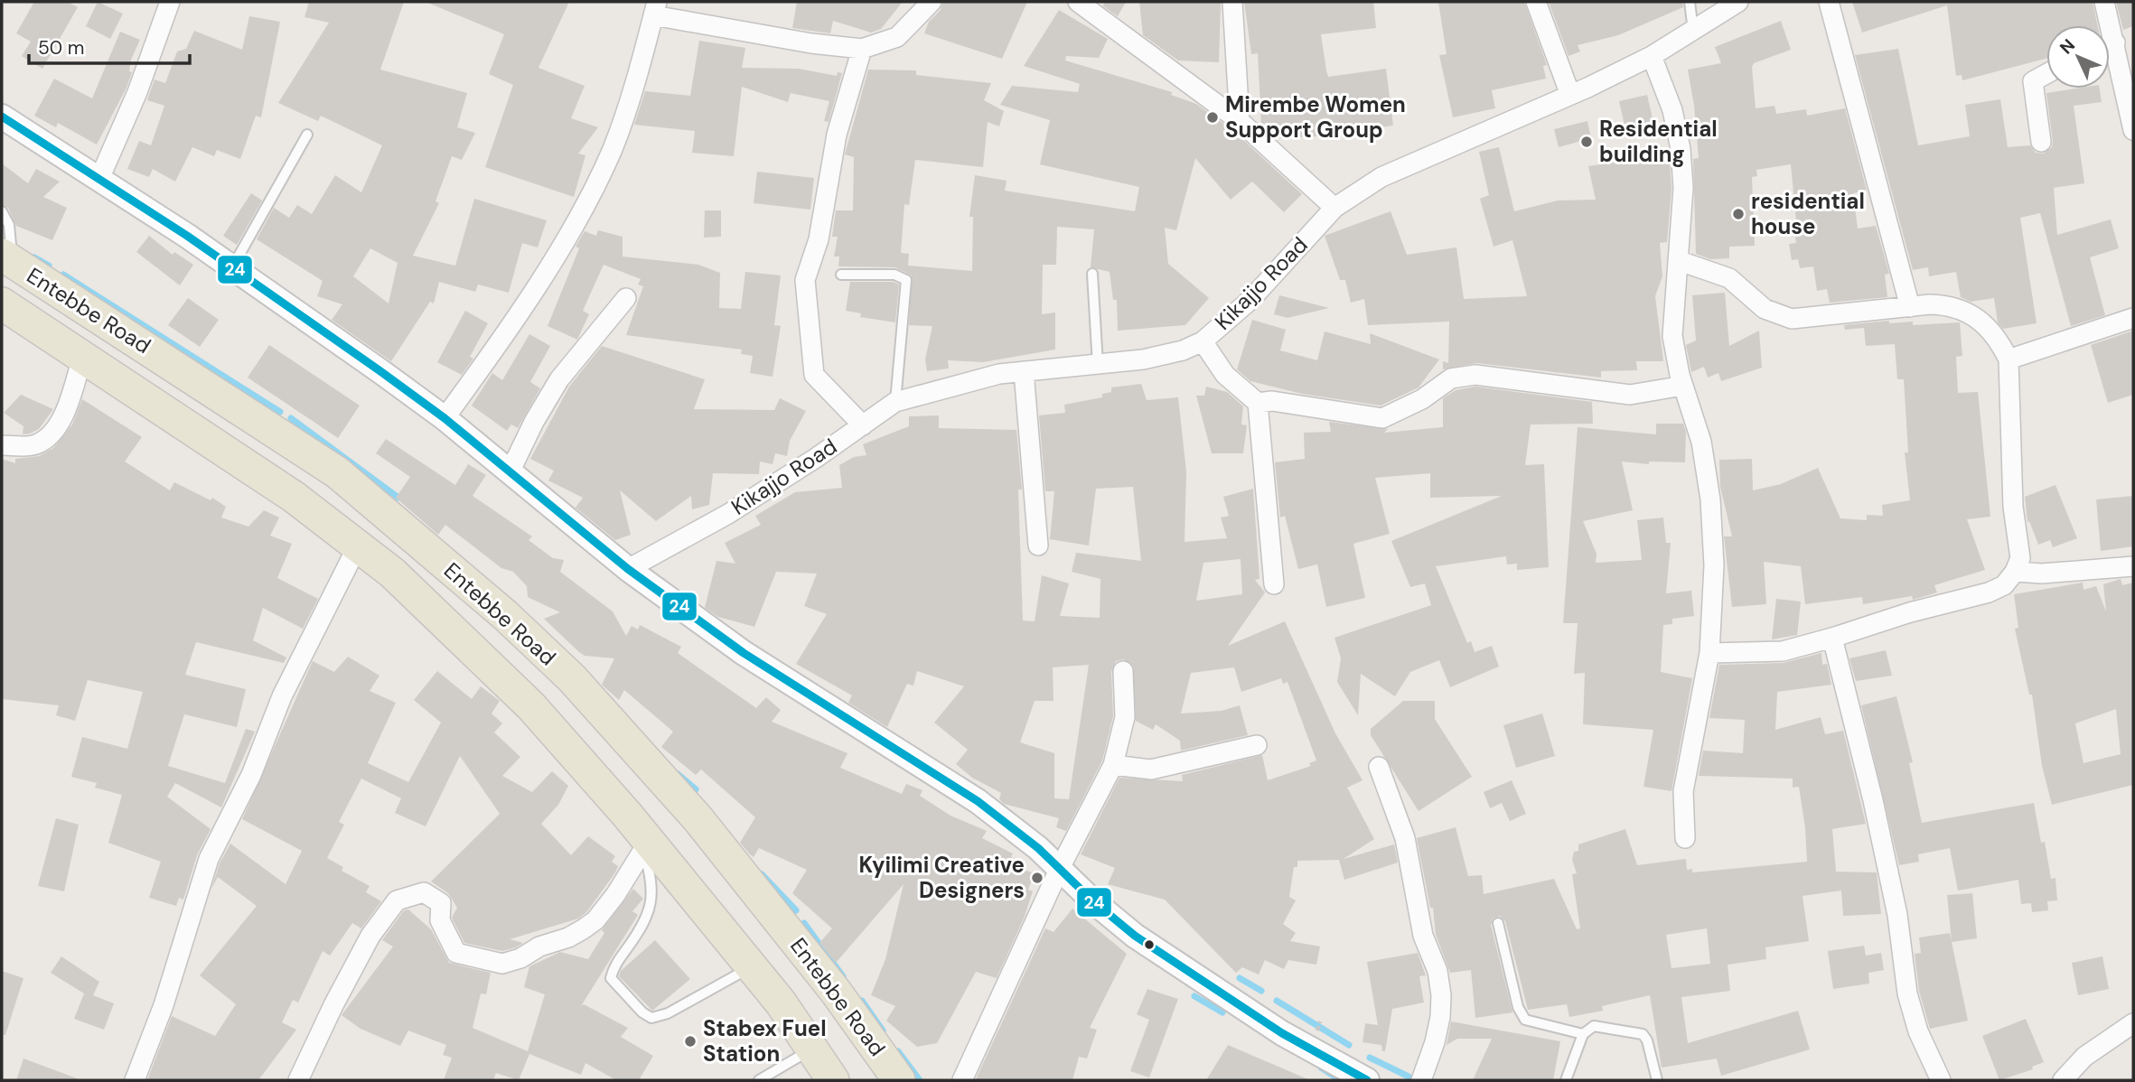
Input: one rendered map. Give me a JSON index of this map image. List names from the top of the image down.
{
  "streets": {
    "main road": ["Entebbe Road"],
    "street": ["Kikajjo Road"]
  },
  "places": [
    "Mirembe Women Support Group",
    "Residential building",
    "residential house",
    "Kyilimi Creative Designers",
    "Stabex Fuel Station"
  ],
  "lines": ["transit line 24"],
  "scale_bar": "50 m",
  "north": "top left"
}
